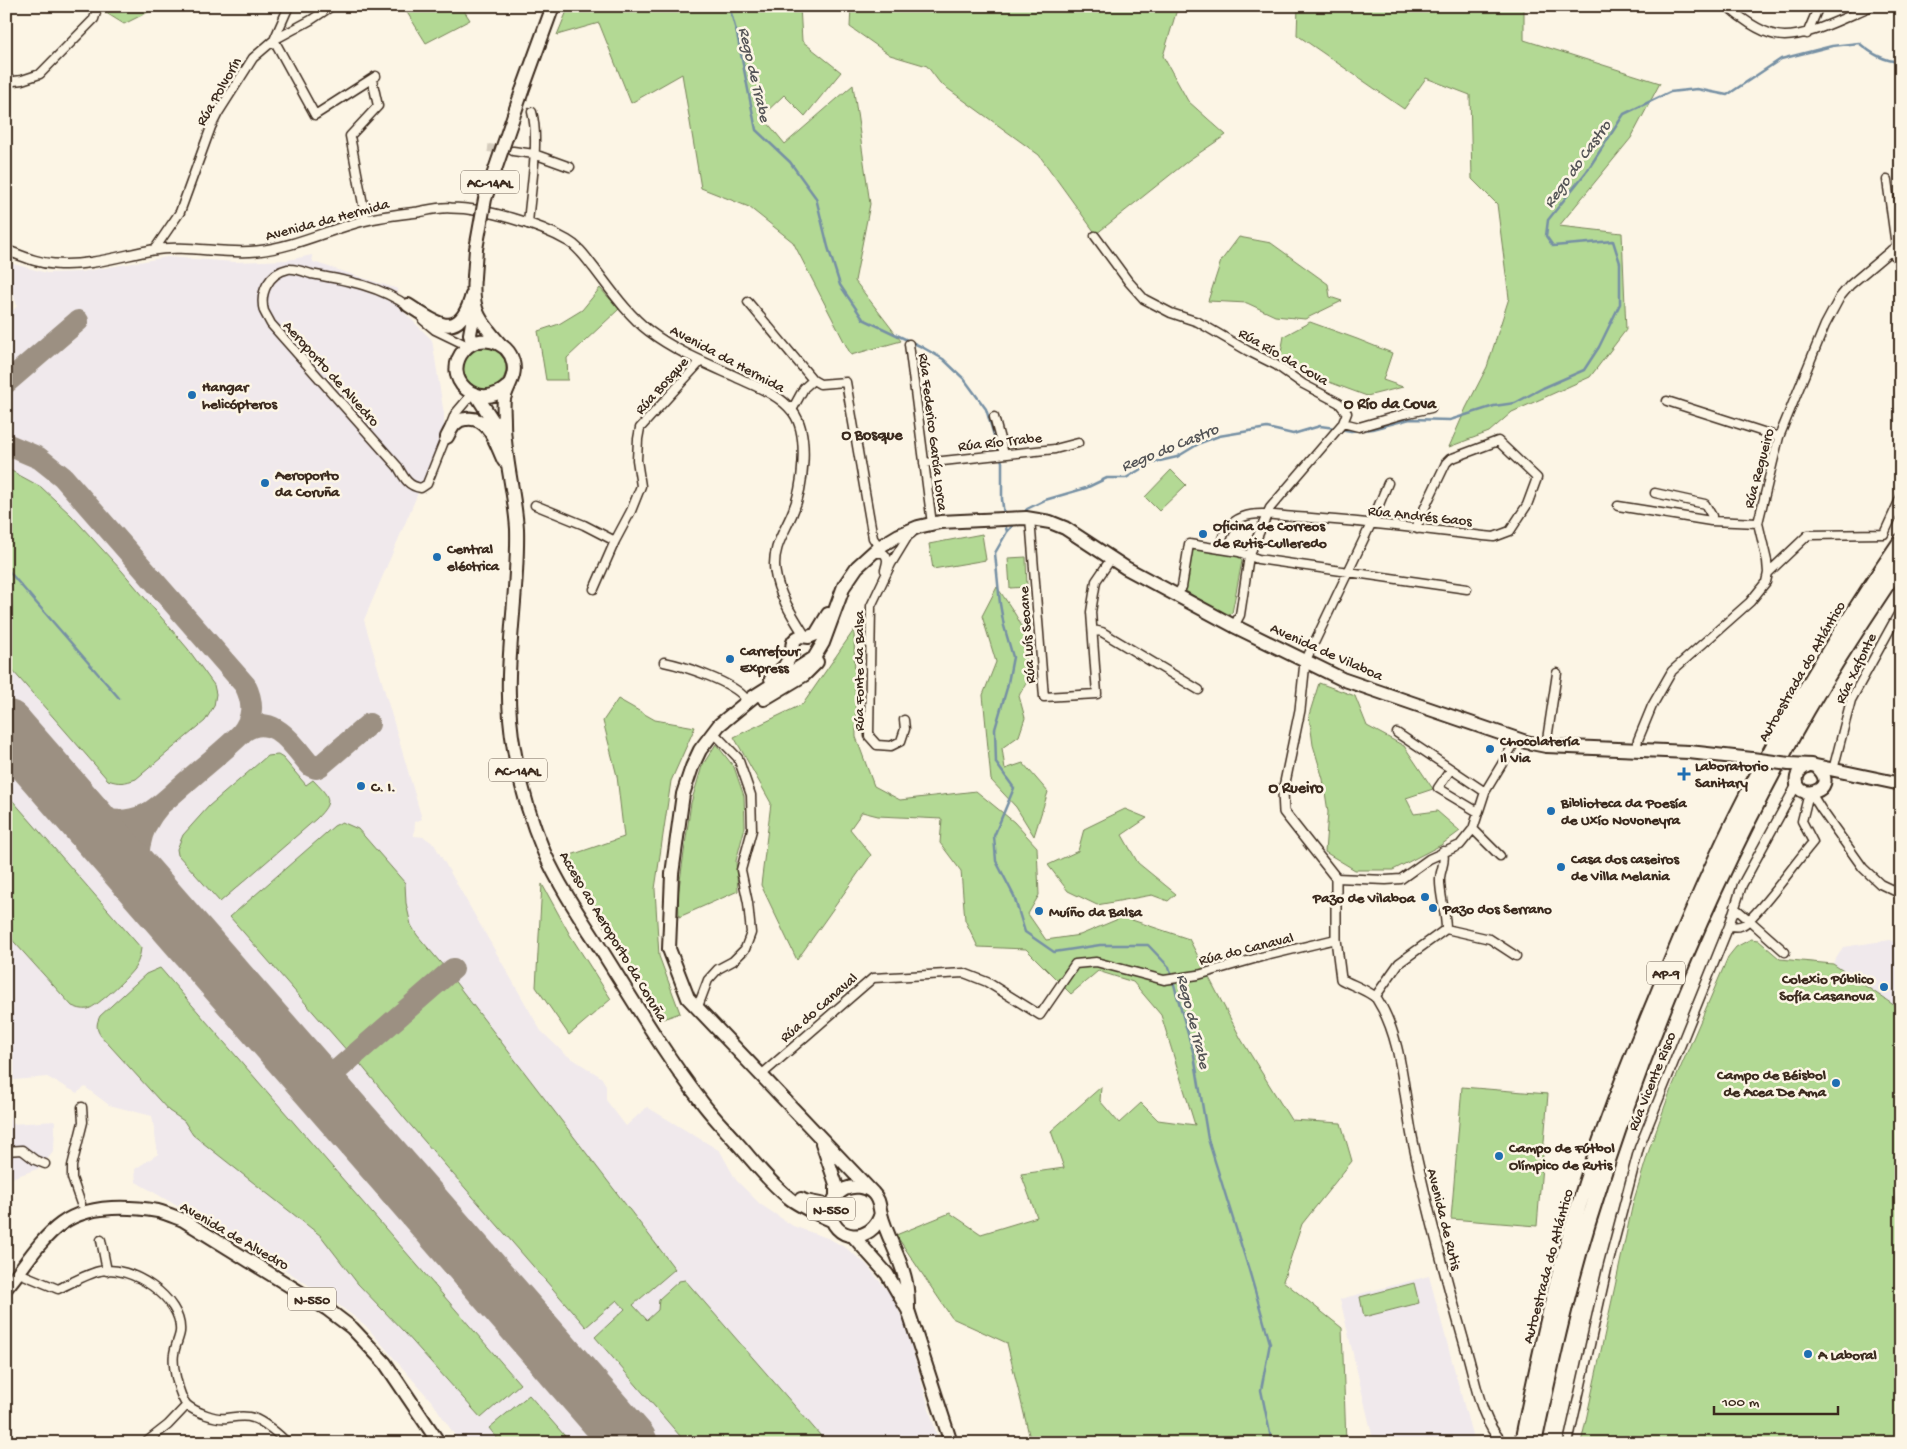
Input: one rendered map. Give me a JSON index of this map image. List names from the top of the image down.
{
  "streets": {
    "highway": [
      "AC-14AL",
      "Avenida de Vilaboa",
      "Autoestrada do Atlántico",
      "Acceso ao Aeroporto da Coruña",
      "AP-9",
      "N-550",
      "Avenida de Alvedro"
    ],
    "street": [
      "Rúa Polvorín",
      "Avenida da Hermida",
      "Rúa Río da Cova",
      "Aeroporto de Alvedro",
      "Rúa Bosque",
      "Rúa Federico García Lorca",
      "Rúa Río Trabe",
      "Rúa Regueiro",
      "Rúa Andrés Gaos",
      "Rúa Luís Seoane",
      "Rúa Xafonte",
      "Rúa Fonte da Balsa",
      "Rúa do Canaval",
      "Rúa Vicente Risco",
      "Avenida de Rutis"
    ]
  },
  "crossings": [
    ["Rúa Polvorín", "Avenida da Hermida"],
    ["AC-14AL", "Aeroporto de Alvedro"],
    ["AC-14AL", "Acceso ao Aeroporto da Coruña"],
    ["Avenida da Hermida", "Rúa Bosque"],
    ["Aeroporto de Alvedro", "Acceso ao Aeroporto da Coruña"],
    ["Rúa Federico García Lorca", "Rúa Río Trabe"],
    ["Rúa Federico García Lorca", "Avenida de Vilaboa"],
    ["Rúa Luís Seoane", "Avenida de Vilaboa"],
    ["Avenida de Vilaboa", "Rúa Xafonte"],
    ["Avenida de Vilaboa", "Rúa Fonte da Balsa"],
    ["Acceso ao Aeroporto da Coruña", "N-550"]
  ],
  "districts": ["O Río da Cova", "O Bosque", "O Rueiro"],
  "water": ["Rego de Trabe", "Rego do Castro"],
  "places": {
    "other": [
      "Hangar helicópteros",
      "Aeroporto da Coruña",
      "Oficina de Correos de Rutis-Culleredo",
      "Central eléctrica",
      "Carrefour Express",
      "Chocolatería Il Via",
      "C. I.",
      "Biblioteca da Poesía de Uxío Novoneyra",
      "Casa dos caseiros de Villa Melania",
      "Pazo de Vilaboa",
      "Pazo dos Serrano",
      "Muíño da Balsa",
      "Colexio Público Sofía Casanova",
      "Campo de Béisbol de Acea De Ama",
      "Campo de Fútbol Olímpico de Rutis",
      "A Laboral"
    ],
    "health": ["Laboratorio Sanitary"]
  },
  "scale_bar": "100 m"
}
